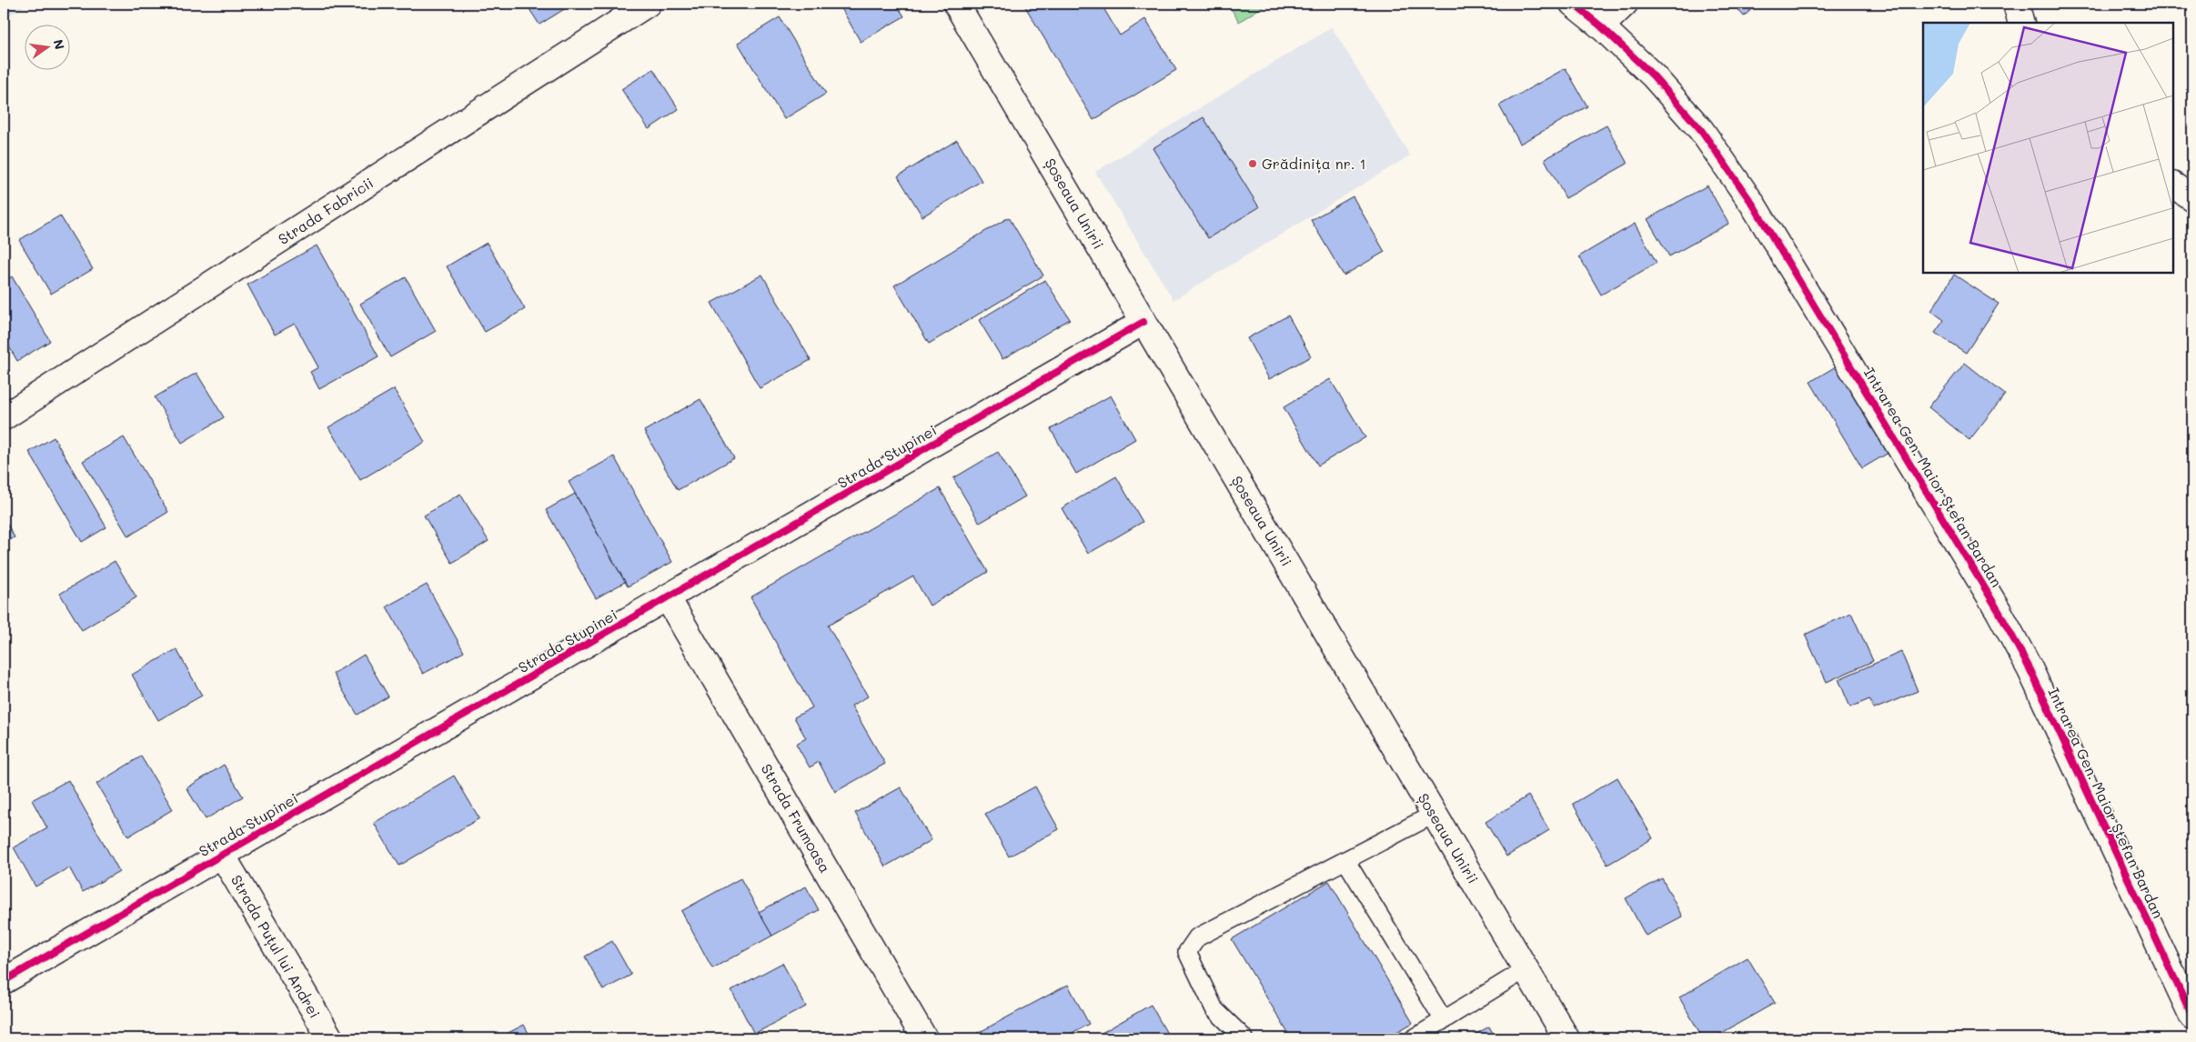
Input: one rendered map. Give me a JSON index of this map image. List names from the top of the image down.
{
  "streets": {
    "street": [
      "Șoseaua Unirii",
      "Strada Fabricii",
      "Strada Stupinei",
      "Intrarea Gen. Maior Ștefan Bardan",
      "Strada Frumoasa",
      "Strada Puțul lui Andrei"
    ]
  },
  "crossings": [
    ["Șoseaua Unirii", "Strada Stupinei"],
    ["Strada Stupinei", "Strada Frumoasa"],
    ["Strada Stupinei", "Strada Puțul lui Andrei"]
  ],
  "places": ["Grădinița nr. 1"],
  "north": "right"
}
